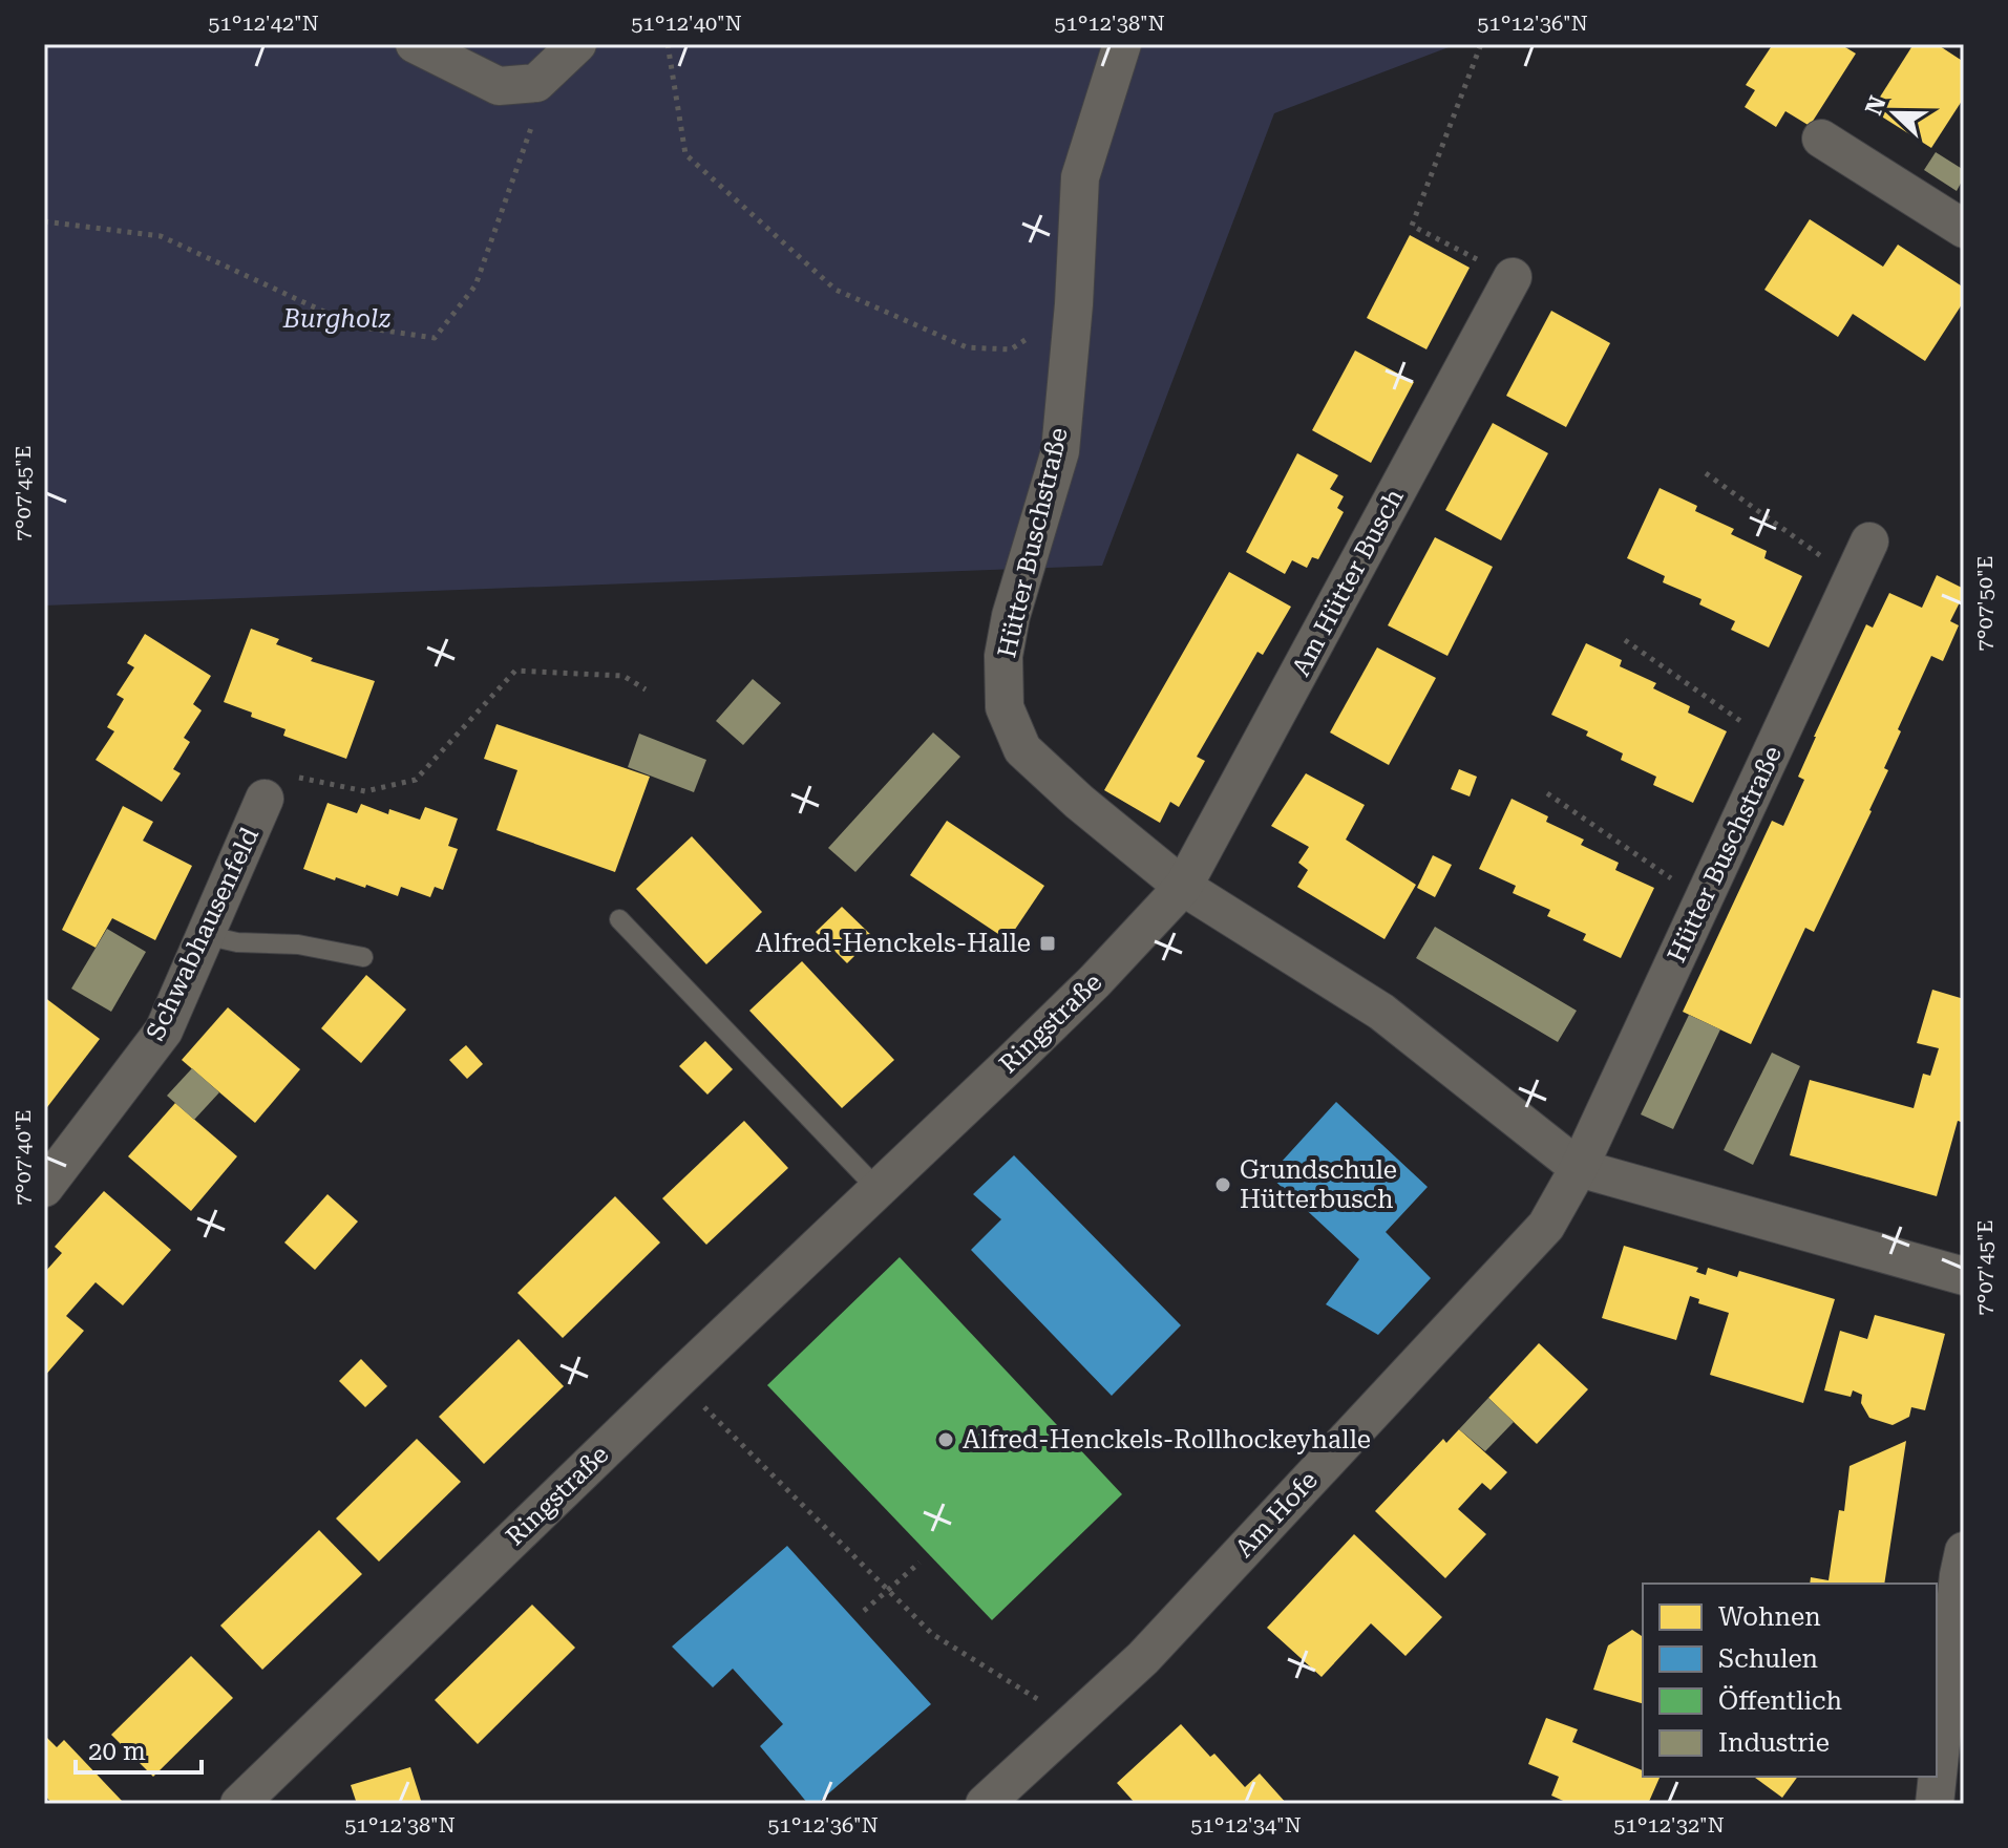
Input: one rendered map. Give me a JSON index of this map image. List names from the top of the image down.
{
  "streets": {
    "street": [
      "Hütter Buschstraße",
      "Am Hütter Busch",
      "Schwabhausenfeld",
      "Ringstraße",
      "Am Hofe"
    ]
  },
  "crossings": [
    ["Hütter Buschstraße", "Am Hütter Busch"],
    ["Hütter Buschstraße", "Ringstraße"],
    ["Hütter Buschstraße", "Am Hofe"],
    ["Am Hütter Busch", "Ringstraße"]
  ],
  "parks": ["Burgholz"],
  "places": {
    "transit": ["Alfred-Henckels-Halle"],
    "other": ["Grundschule Hütterbusch", "Alfred-Henckels-Rollhockeyhalle"]
  },
  "legend": [
    "Wohnen",
    "Schulen",
    "Öffentlich",
    "Industrie"
  ],
  "scale_bar": "20 m",
  "north": "left",
  "coordinates": [
    "51°12'42\"N",
    "51°12'40\"N",
    "51°12'38\"N",
    "51°12'36\"N",
    "7°07'45\"E",
    "7°07'50\"E",
    "7°07'40\"E",
    "51°12'34\"N",
    "51°12'32\"N"
  ]
}
